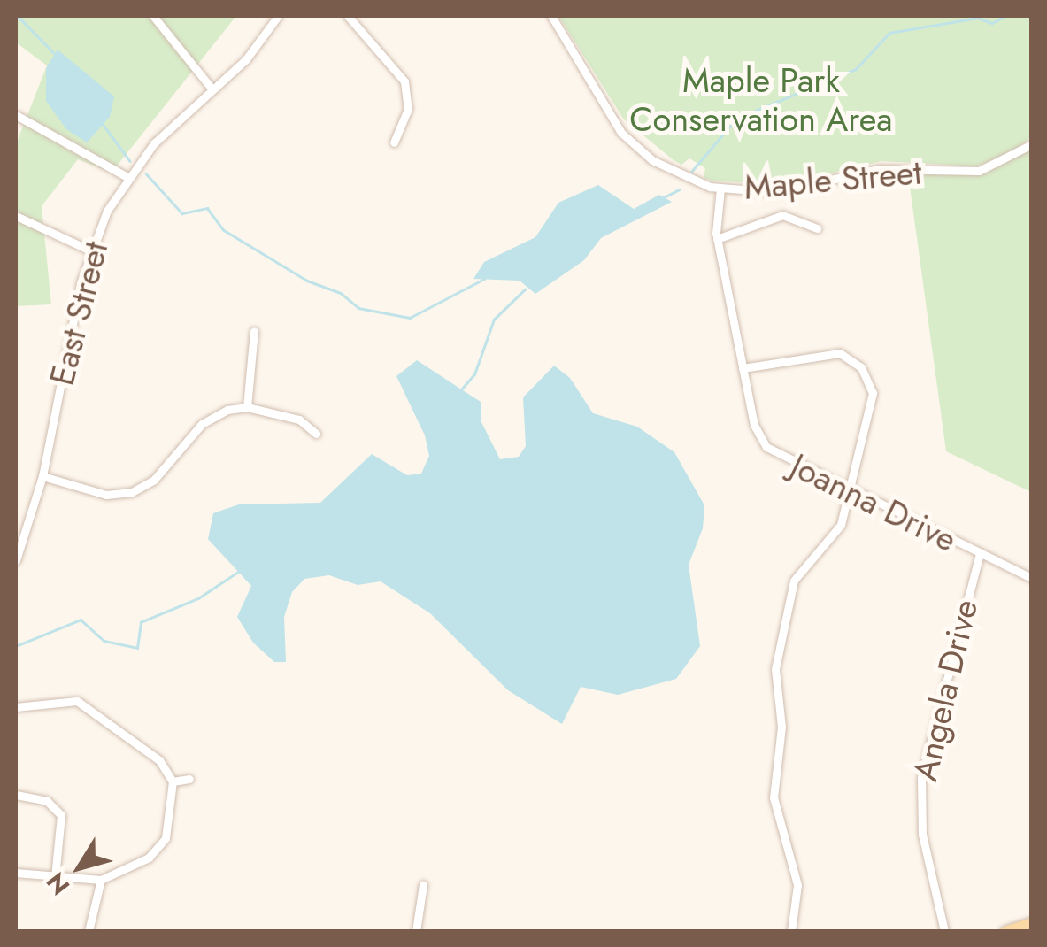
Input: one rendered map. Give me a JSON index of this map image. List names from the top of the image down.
{
  "streets": {
    "street": [
      "Maple Street",
      "East Street",
      "Joanna Drive",
      "Angela Drive"
    ]
  },
  "crossings": [
    ["Maple Street", "Joanna Drive"],
    ["Joanna Drive", "Angela Drive"]
  ],
  "parks": ["Maple Park Conservation Area"],
  "north": "bottom left"
}
